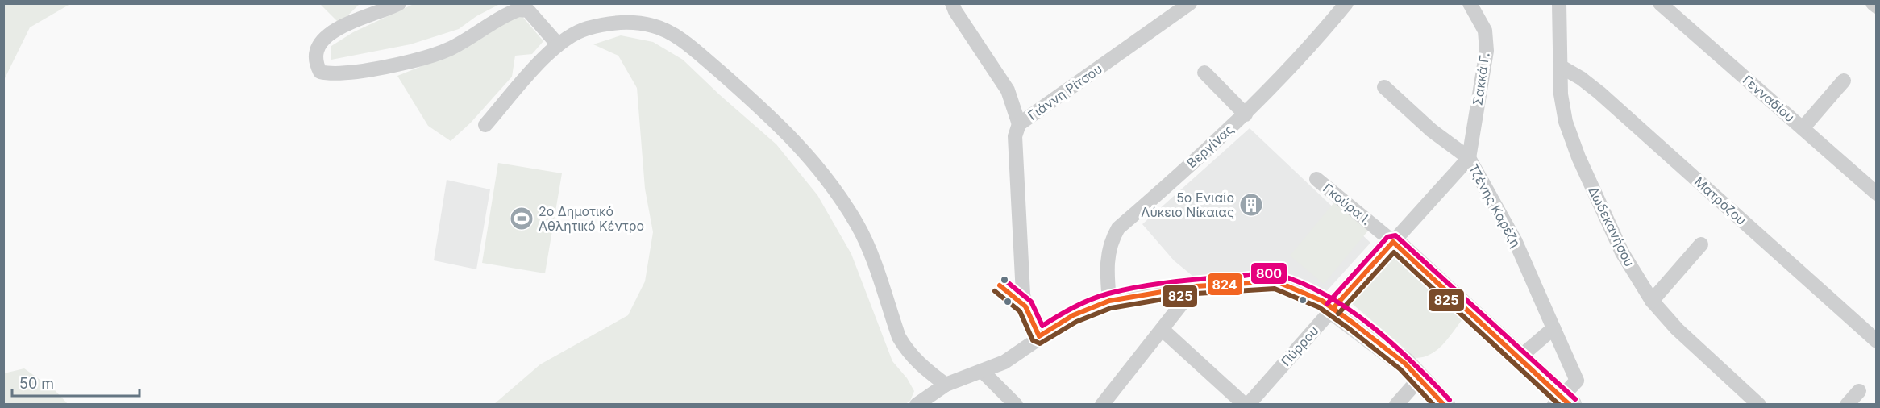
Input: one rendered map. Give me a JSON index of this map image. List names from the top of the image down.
{
  "streets": {
    "street": [
      "Σακκά Γ.",
      "Γιάννη Ρίτσου",
      "Γενναδίου",
      "Βεργίνας",
      "Ματρόζου",
      "Γκούρα Ι.",
      "Τζένης Καρέζη",
      "Δωδεκανήσου",
      "Πύρρου"
    ]
  },
  "crossings": [
    ["Σακκά Γ.", "Τζένης Καρέζη"],
    ["Σακκά Γ.", "Πύρρου"],
    ["Ματρόζου", "Δωδεκανήσου"],
    ["Γκούρα Ι.", "Τζένης Καρέζη"],
    ["Γκούρα Ι.", "Πύρρου"],
    ["Τζένης Καρέζη", "Πύρρου"]
  ],
  "places": {
    "building": ["5ο Ενιαίο Λύκειο Νίκαιας"],
    "sports": ["2o Δημοτικό Αθλητικό Κέντρο"]
  },
  "lines": ["transit line 800", "transit line 824", "transit line 825"],
  "scale_bar": "50 m"
}
